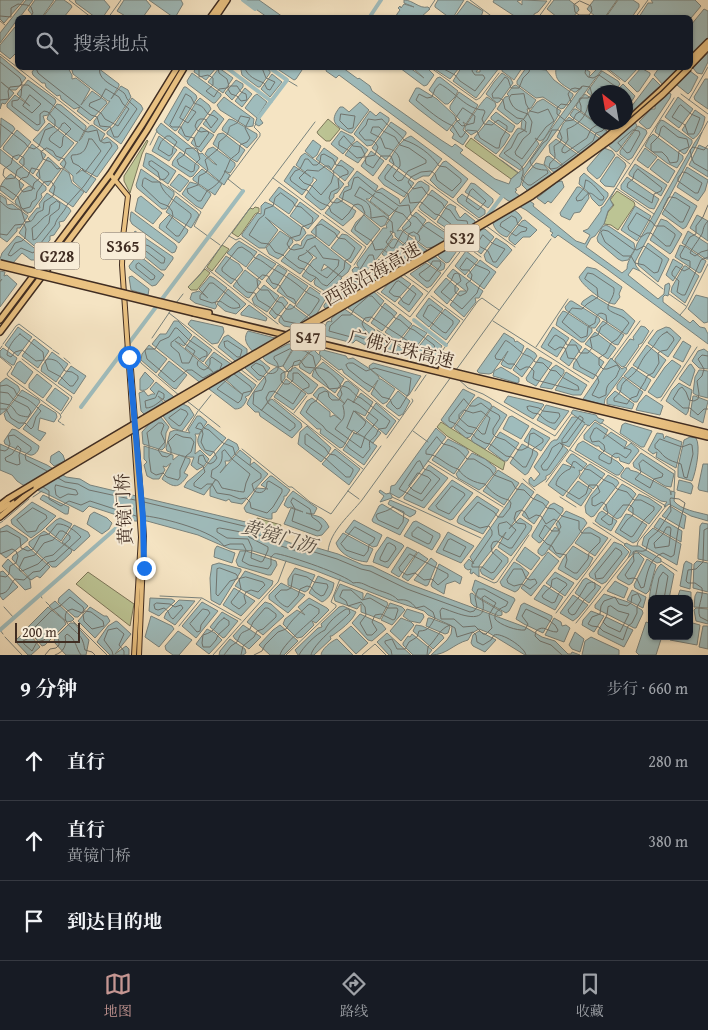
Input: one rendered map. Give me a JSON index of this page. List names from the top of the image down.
{
  "streets": {
    "highway": [
      "S32",
      "G228",
      "西部沿海高速",
      "S47",
      "广佛江珠高速"
    ],
    "main road": ["S365", "黄镜门桥"]
  },
  "crossings": [
    ["S365", "G228"],
    ["S365", "黄镜门桥"],
    ["G228", "黄镜门桥"]
  ],
  "water": ["黄镜门沥"],
  "scale_bar": "200 m",
  "north": "top left",
  "page": {
    "search": "搜索地点",
    "scale": "200 m",
    "heading": ["9 分钟", "步行 · 660 m"],
    "list": [
      ["直行", "280 m"],
      ["直行", "黄镜门桥", "380 m"],
      "到达目的地"
    ],
    "nav": ["地图", "路线", "收藏"]
  }
}
